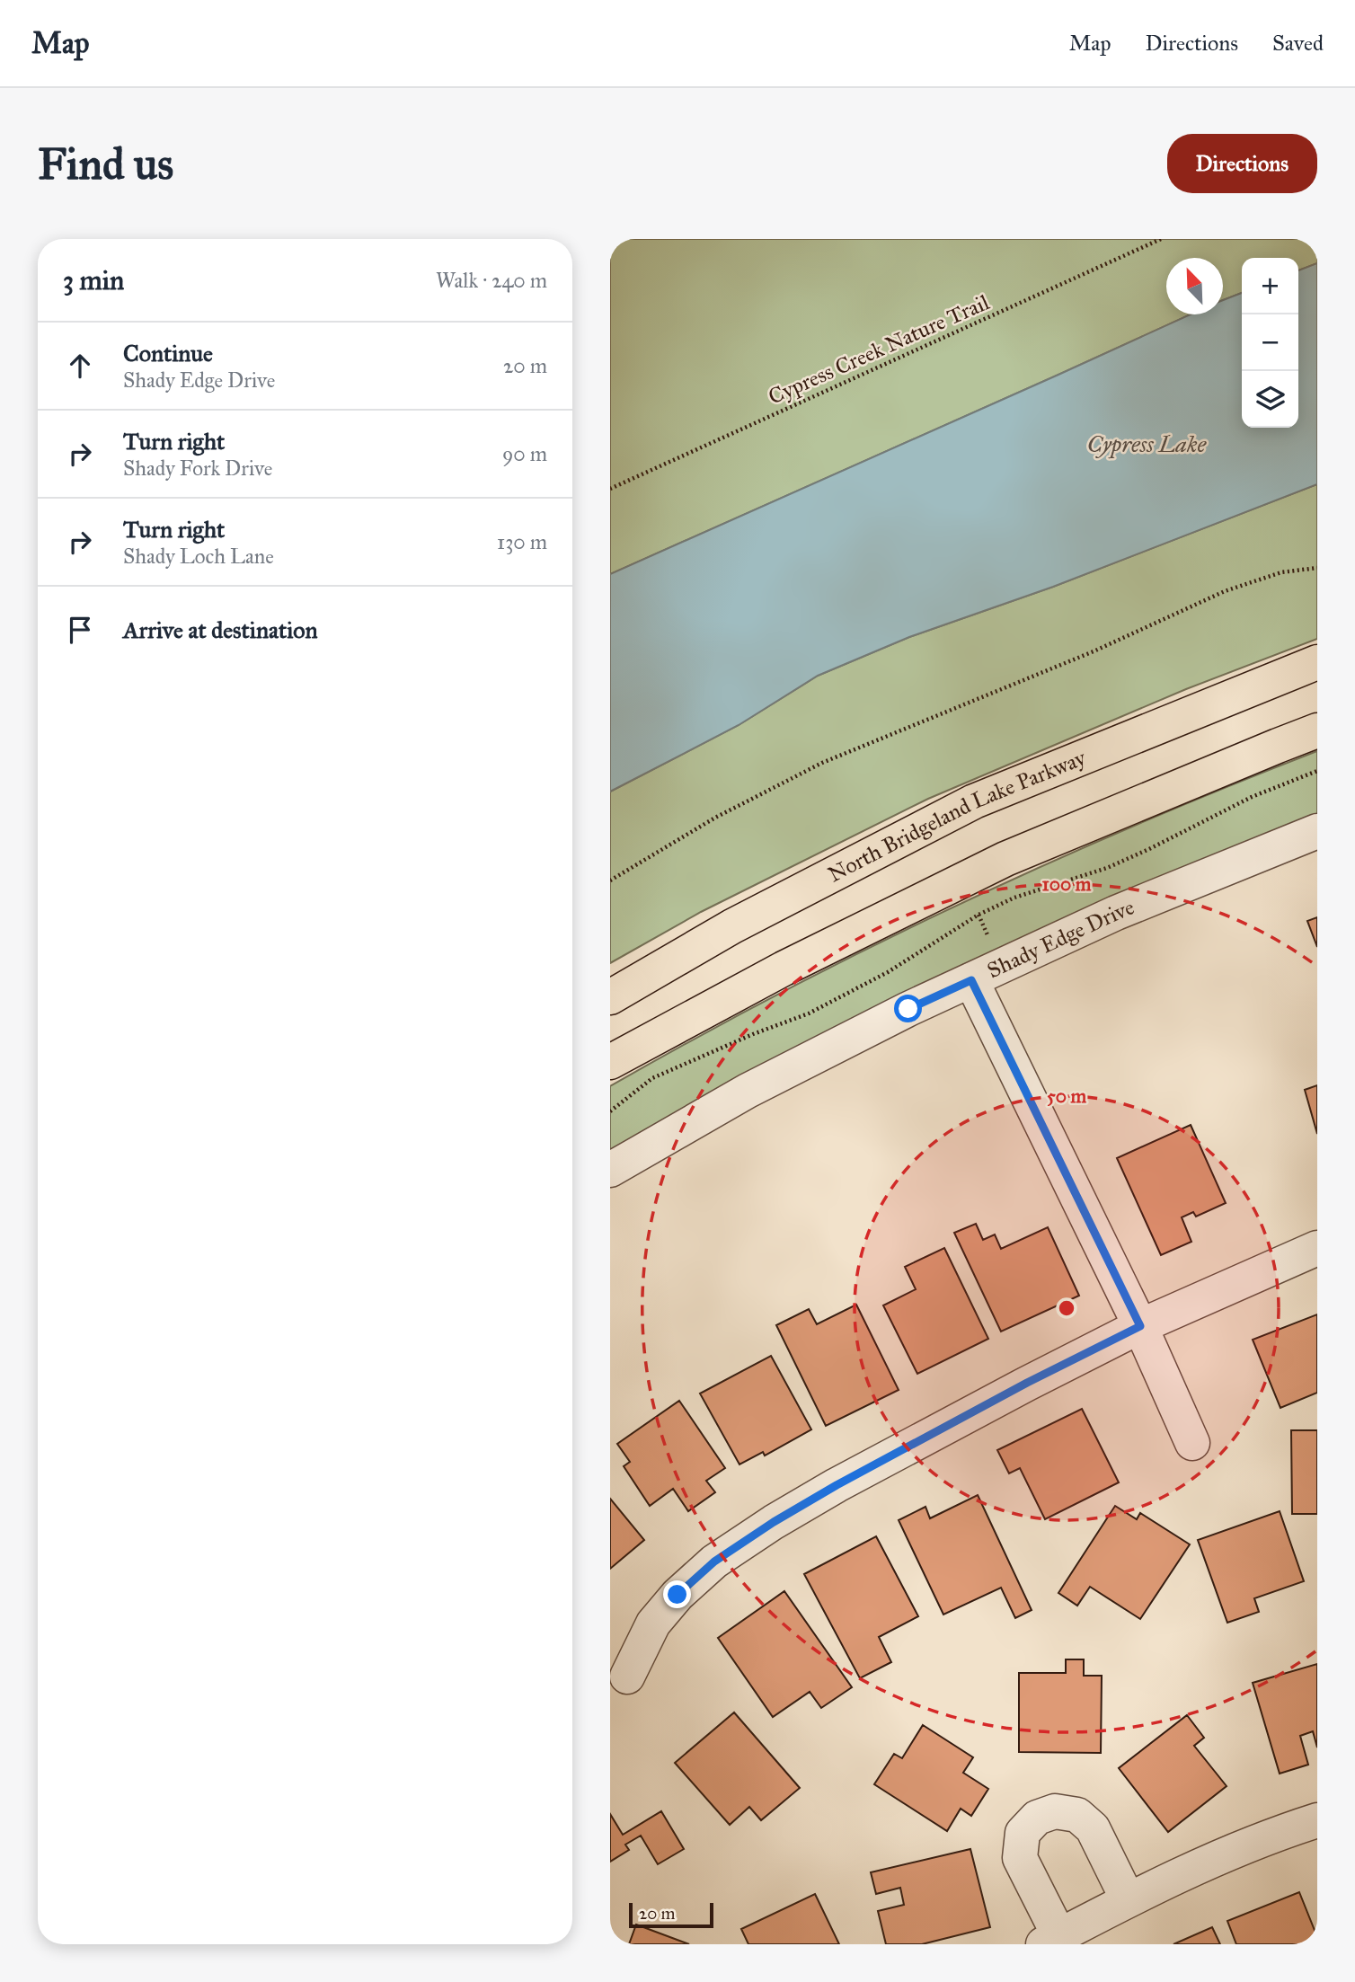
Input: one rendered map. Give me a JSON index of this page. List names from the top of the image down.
{
  "streets": {
    "main road": ["North Bridgeland Lake Parkway"],
    "street": ["Shady Edge Drive"],
    "path": ["Cypress Creek Nature Trail"]
  },
  "water": ["Cypress Lake"],
  "scale_bar": "20 m",
  "north": "top left",
  "page": {
    "header": "Map",
    "nav": ["Map", "Directions", "Saved"],
    "buttons": "Directions",
    "title": "Find us",
    "heading": ["3 min", "Walk · 240 m"],
    "map_buttons": ["+", "−"],
    "list": [
      ["Continue", "Shady Edge Drive", "20 m"],
      ["Turn right", "Shady Fork Drive", "90 m"],
      ["Turn right", "Shady Loch Lane", "130 m"],
      "Arrive at destination"
    ],
    "scale": "20 m"
  },
  "rings": ["100 m", "50 m"]
}
